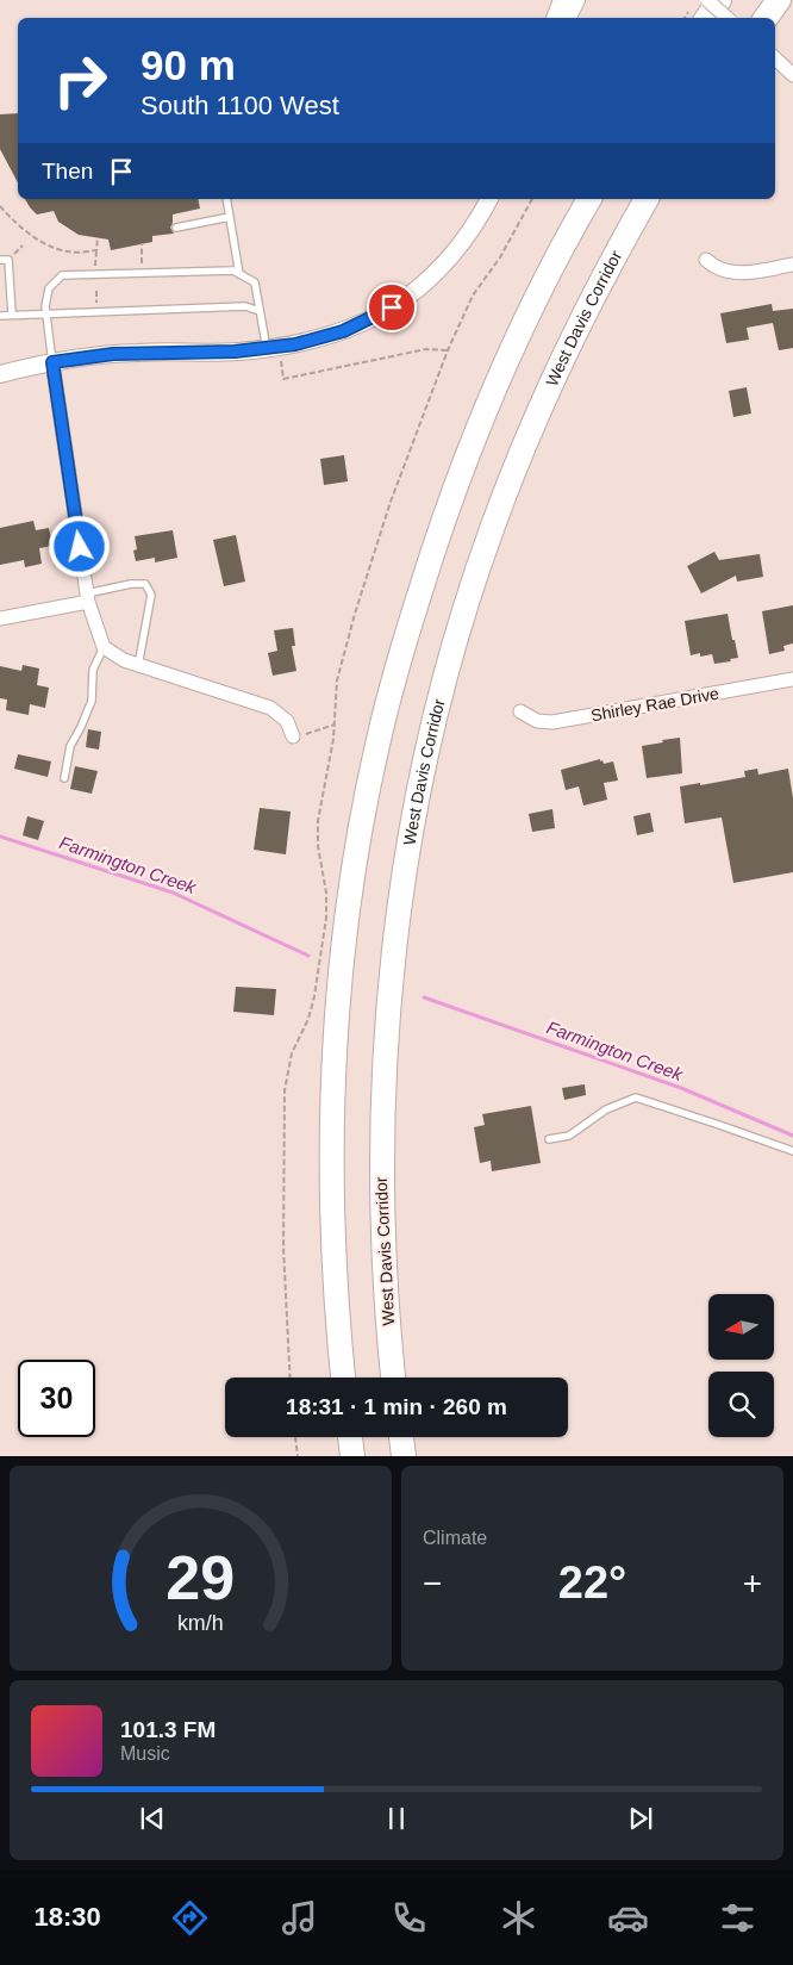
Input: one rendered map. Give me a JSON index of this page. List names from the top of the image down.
{
  "streets": {
    "highway": ["West Davis Corridor"],
    "street": ["Shirley Rae Drive"]
  },
  "water": ["Farmington Creek"],
  "north": "left",
  "page": {
    "turn": ["90 m", "South 1100 West"],
    "then": "Then",
    "limit": "30",
    "trip": "18:31 · 1 min · 260 m",
    "tile": "Climate",
    "heat": ["−", "22°", "+"],
    "song": ["101.3 FM", "Music"],
    "tabs": "18:30",
    "gauge": ["29", "km/h"]
  }
}
